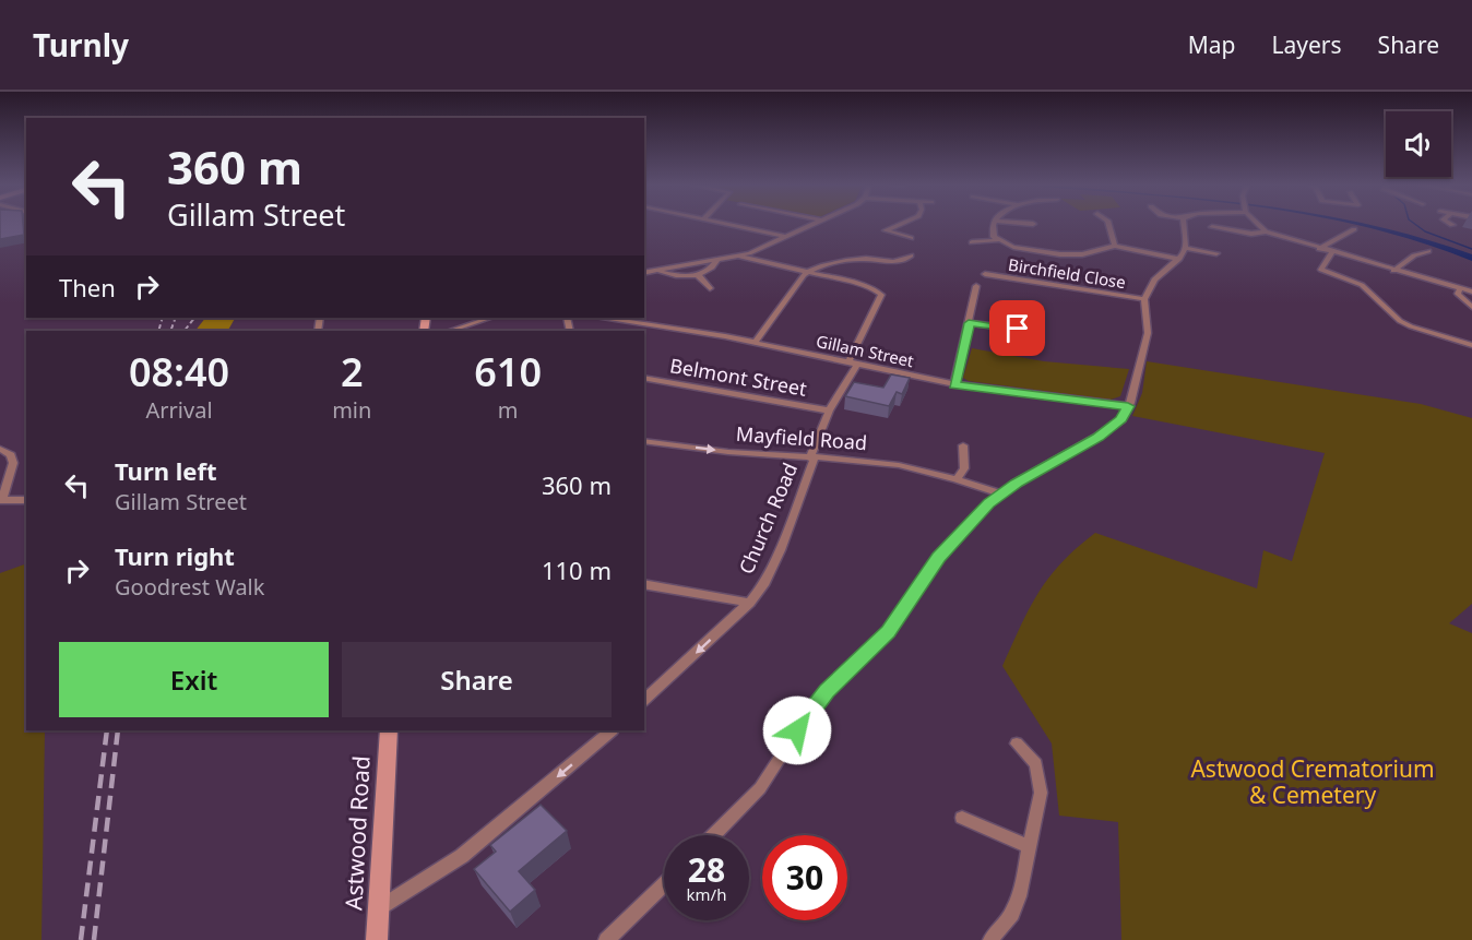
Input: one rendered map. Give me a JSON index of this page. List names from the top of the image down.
{
  "streets": {
    "main road": ["Astwood Road"],
    "street": [
      "Birchfield Close",
      "Gillam Street",
      "Belmont Street",
      "Mayfield Road",
      "Church Road"
    ]
  },
  "crossings": [
    ["Mayfield Road", "Church Road"]
  ],
  "one_way": ["Mayfield Road", "Church Road"],
  "parks": ["Astwood Crematorium & Cemetery"],
  "page": {
    "header": "Turnly",
    "nav": ["Map", "Layers", "Share"],
    "turn": ["360 m", "Gillam Street"],
    "then": "Then",
    "eta": [
      "08:40",
      "Arrival",
      "2",
      "min",
      "610",
      "m"
    ],
    "list": [
      {
        "name": "Turn left",
        "note": "Gillam Street",
        "value": "360 m"
      },
      {
        "name": "Turn right",
        "note": "Goodrest Walk",
        "value": "110 m"
      }
    ],
    "buttons": ["Exit", "Share"],
    "speed": "28 km/h",
    "limit": "30"
  }
}
